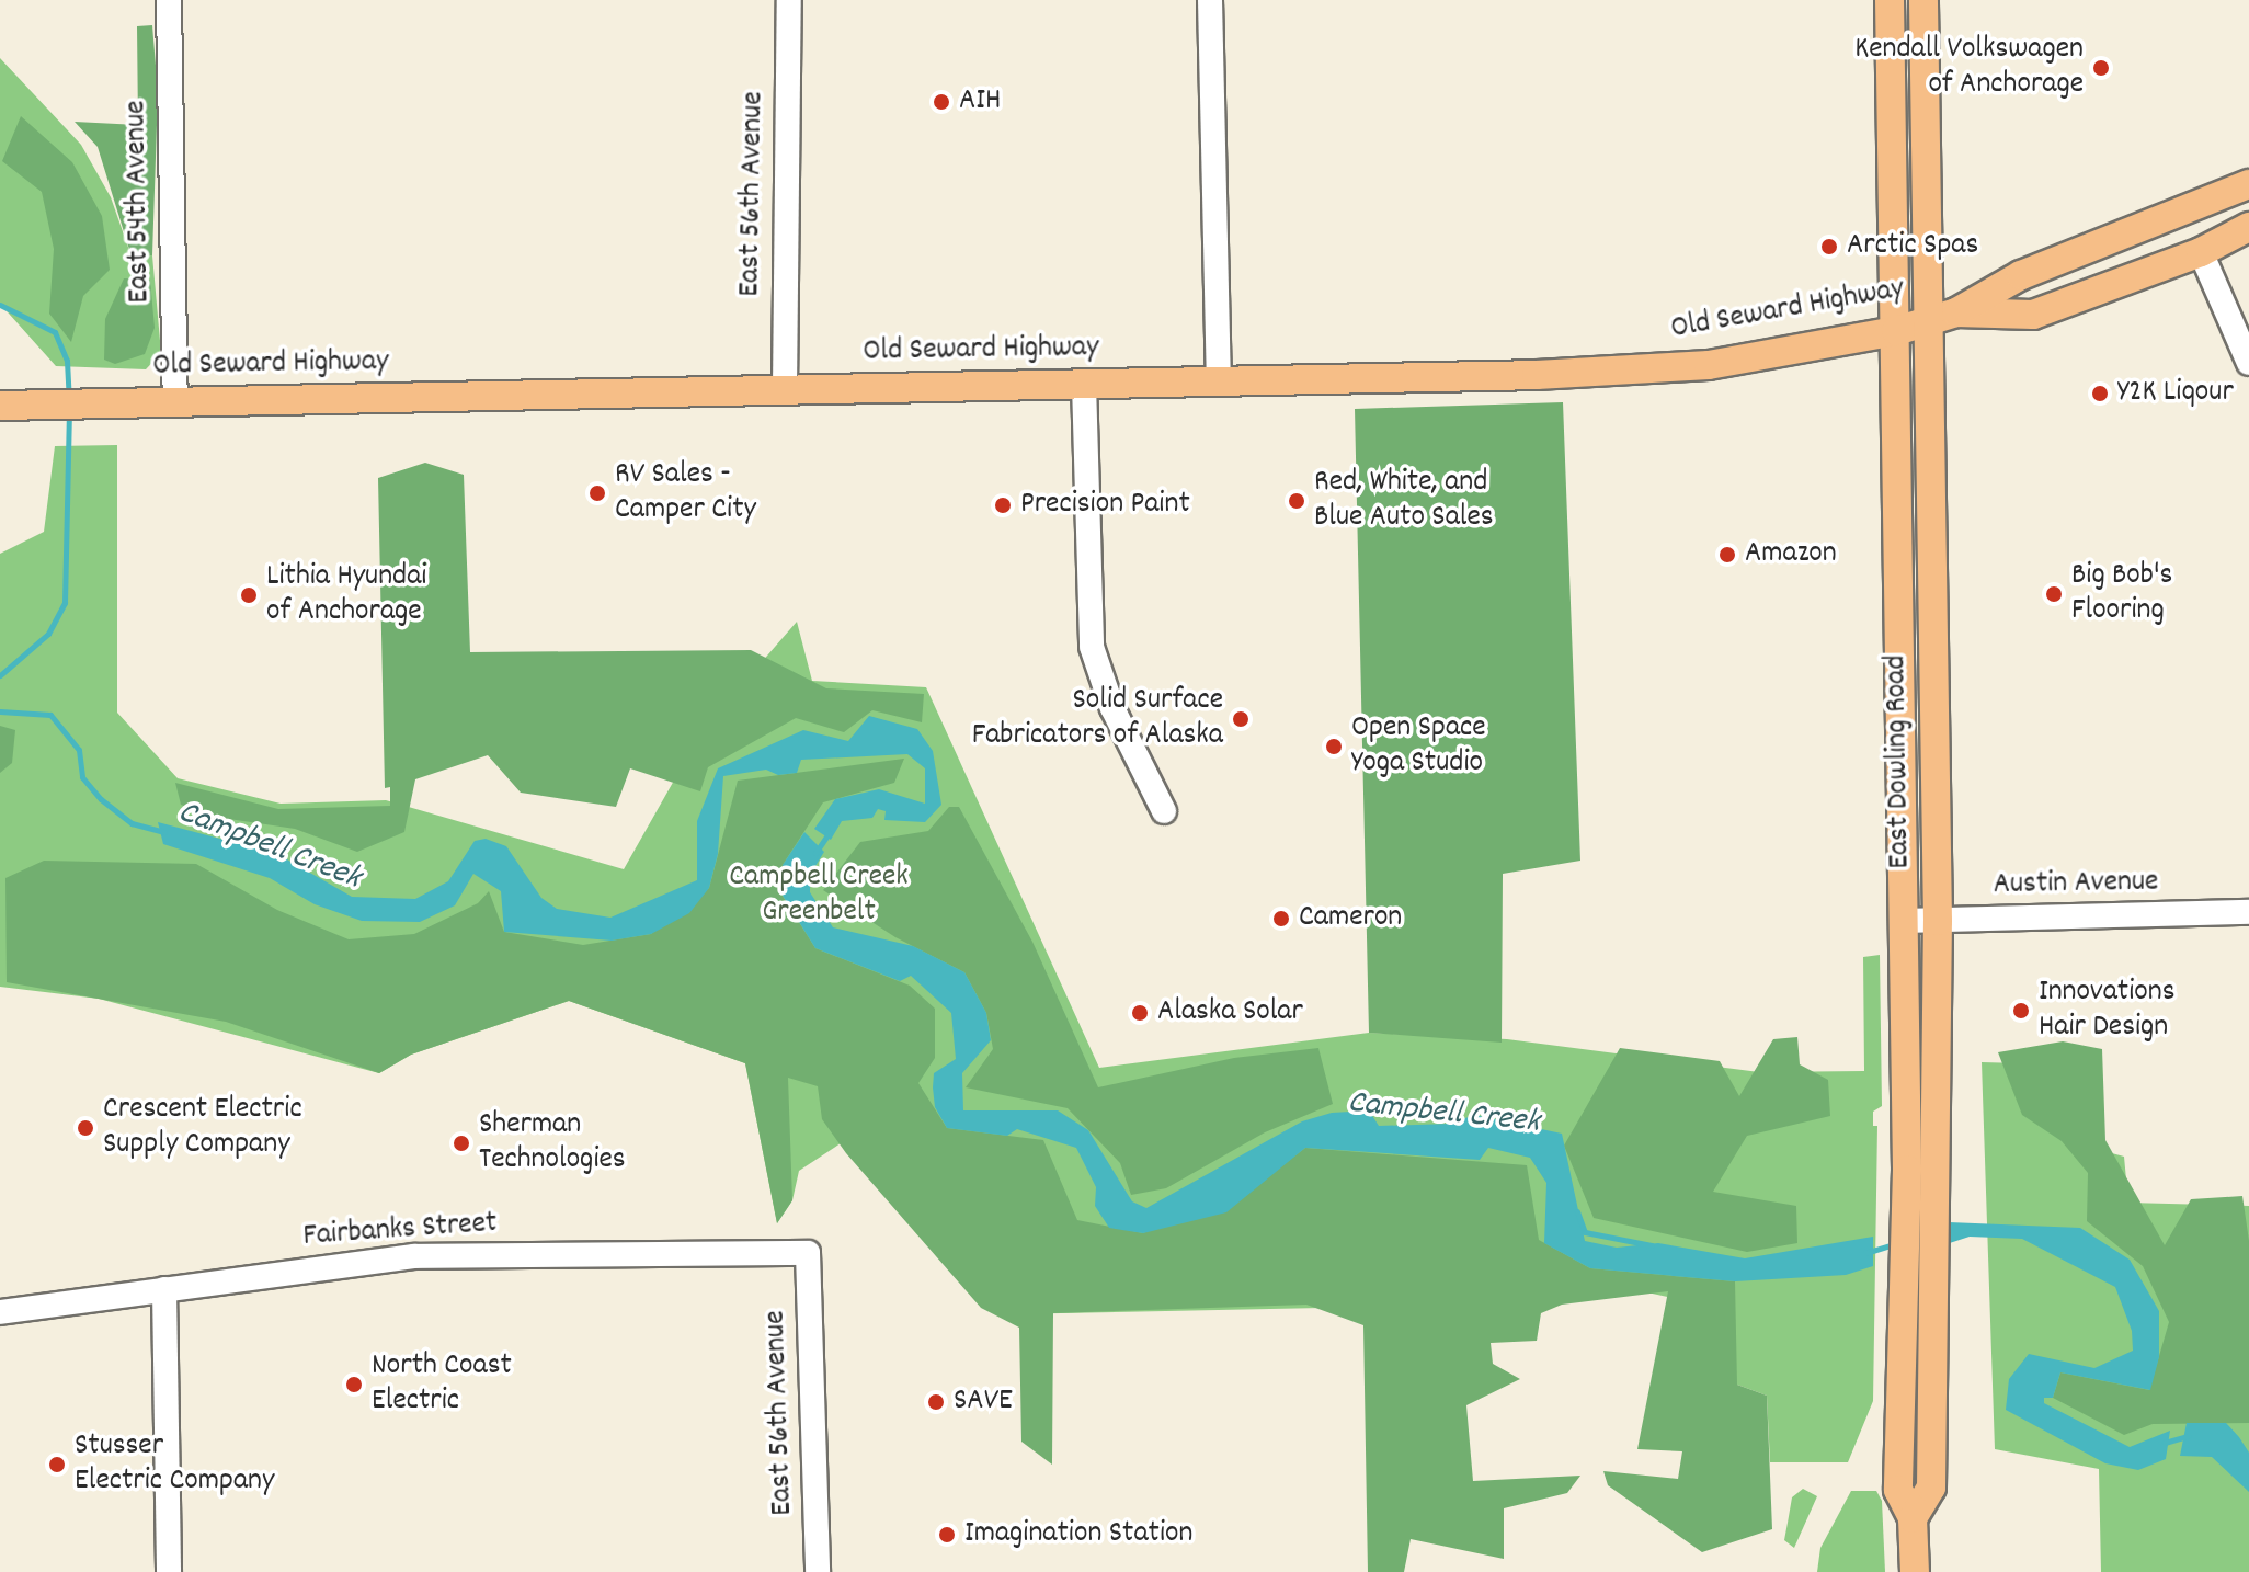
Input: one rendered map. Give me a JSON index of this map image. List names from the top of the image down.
{
  "streets": {
    "main road": ["Old Seward Highway", "East Dowling Road"],
    "street": [
      "East 56th Avenue",
      "East 54th Avenue",
      "Austin Avenue",
      "Fairbanks Street"
    ]
  },
  "crossings": [
    ["East 56th Avenue", "Old Seward Highway"],
    ["East 56th Avenue", "Fairbanks Street"],
    ["East 54th Avenue", "Old Seward Highway"],
    ["Old Seward Highway", "East Dowling Road"],
    ["East Dowling Road", "Austin Avenue"]
  ],
  "water": ["Campbell Creek"],
  "parks": ["Campbell Creek Greenbelt"],
  "places": [
    "Kendall Volkswagen of Anchorage",
    "AIH",
    "Arctic Spas",
    "Y2K Liqour",
    "RV Sales - Camper City",
    "Red, White, and Blue Auto Sales",
    "Precision Paint",
    "Amazon",
    "Big Bob's Flooring",
    "Lithia Hyundai of Anchorage",
    "Solid Surface Fabricators of Alaska",
    "Open Space Yoga Studio",
    "Cameron",
    "Innovations Hair Design",
    "Alaska Solar",
    "Crescent Electric Supply Company",
    "Sherman Technologies",
    "North Coast Electric",
    "SAVE",
    "Stusser Electric Company",
    "Imagination Station"
  ]
}
